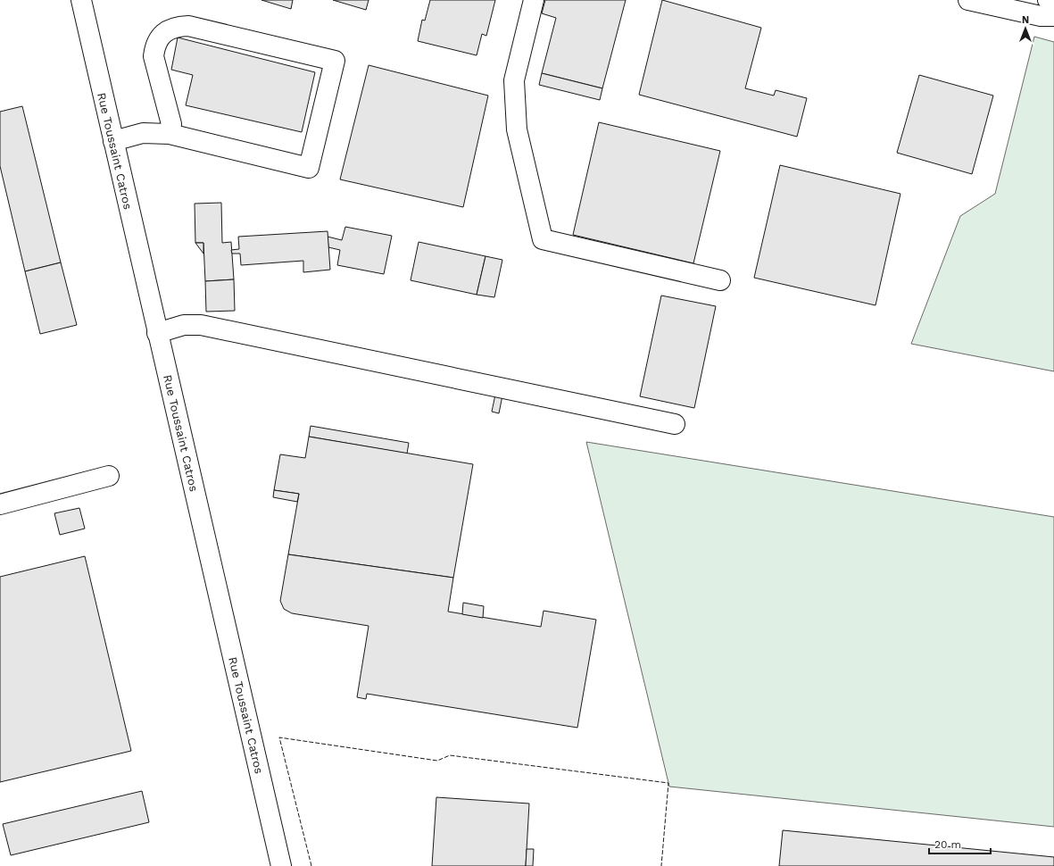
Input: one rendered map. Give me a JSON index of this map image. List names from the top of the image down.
{
  "streets": {
    "street": ["Rue Toussaint Catros"]
  },
  "scale_bar": "20 m",
  "north": "top"
}
